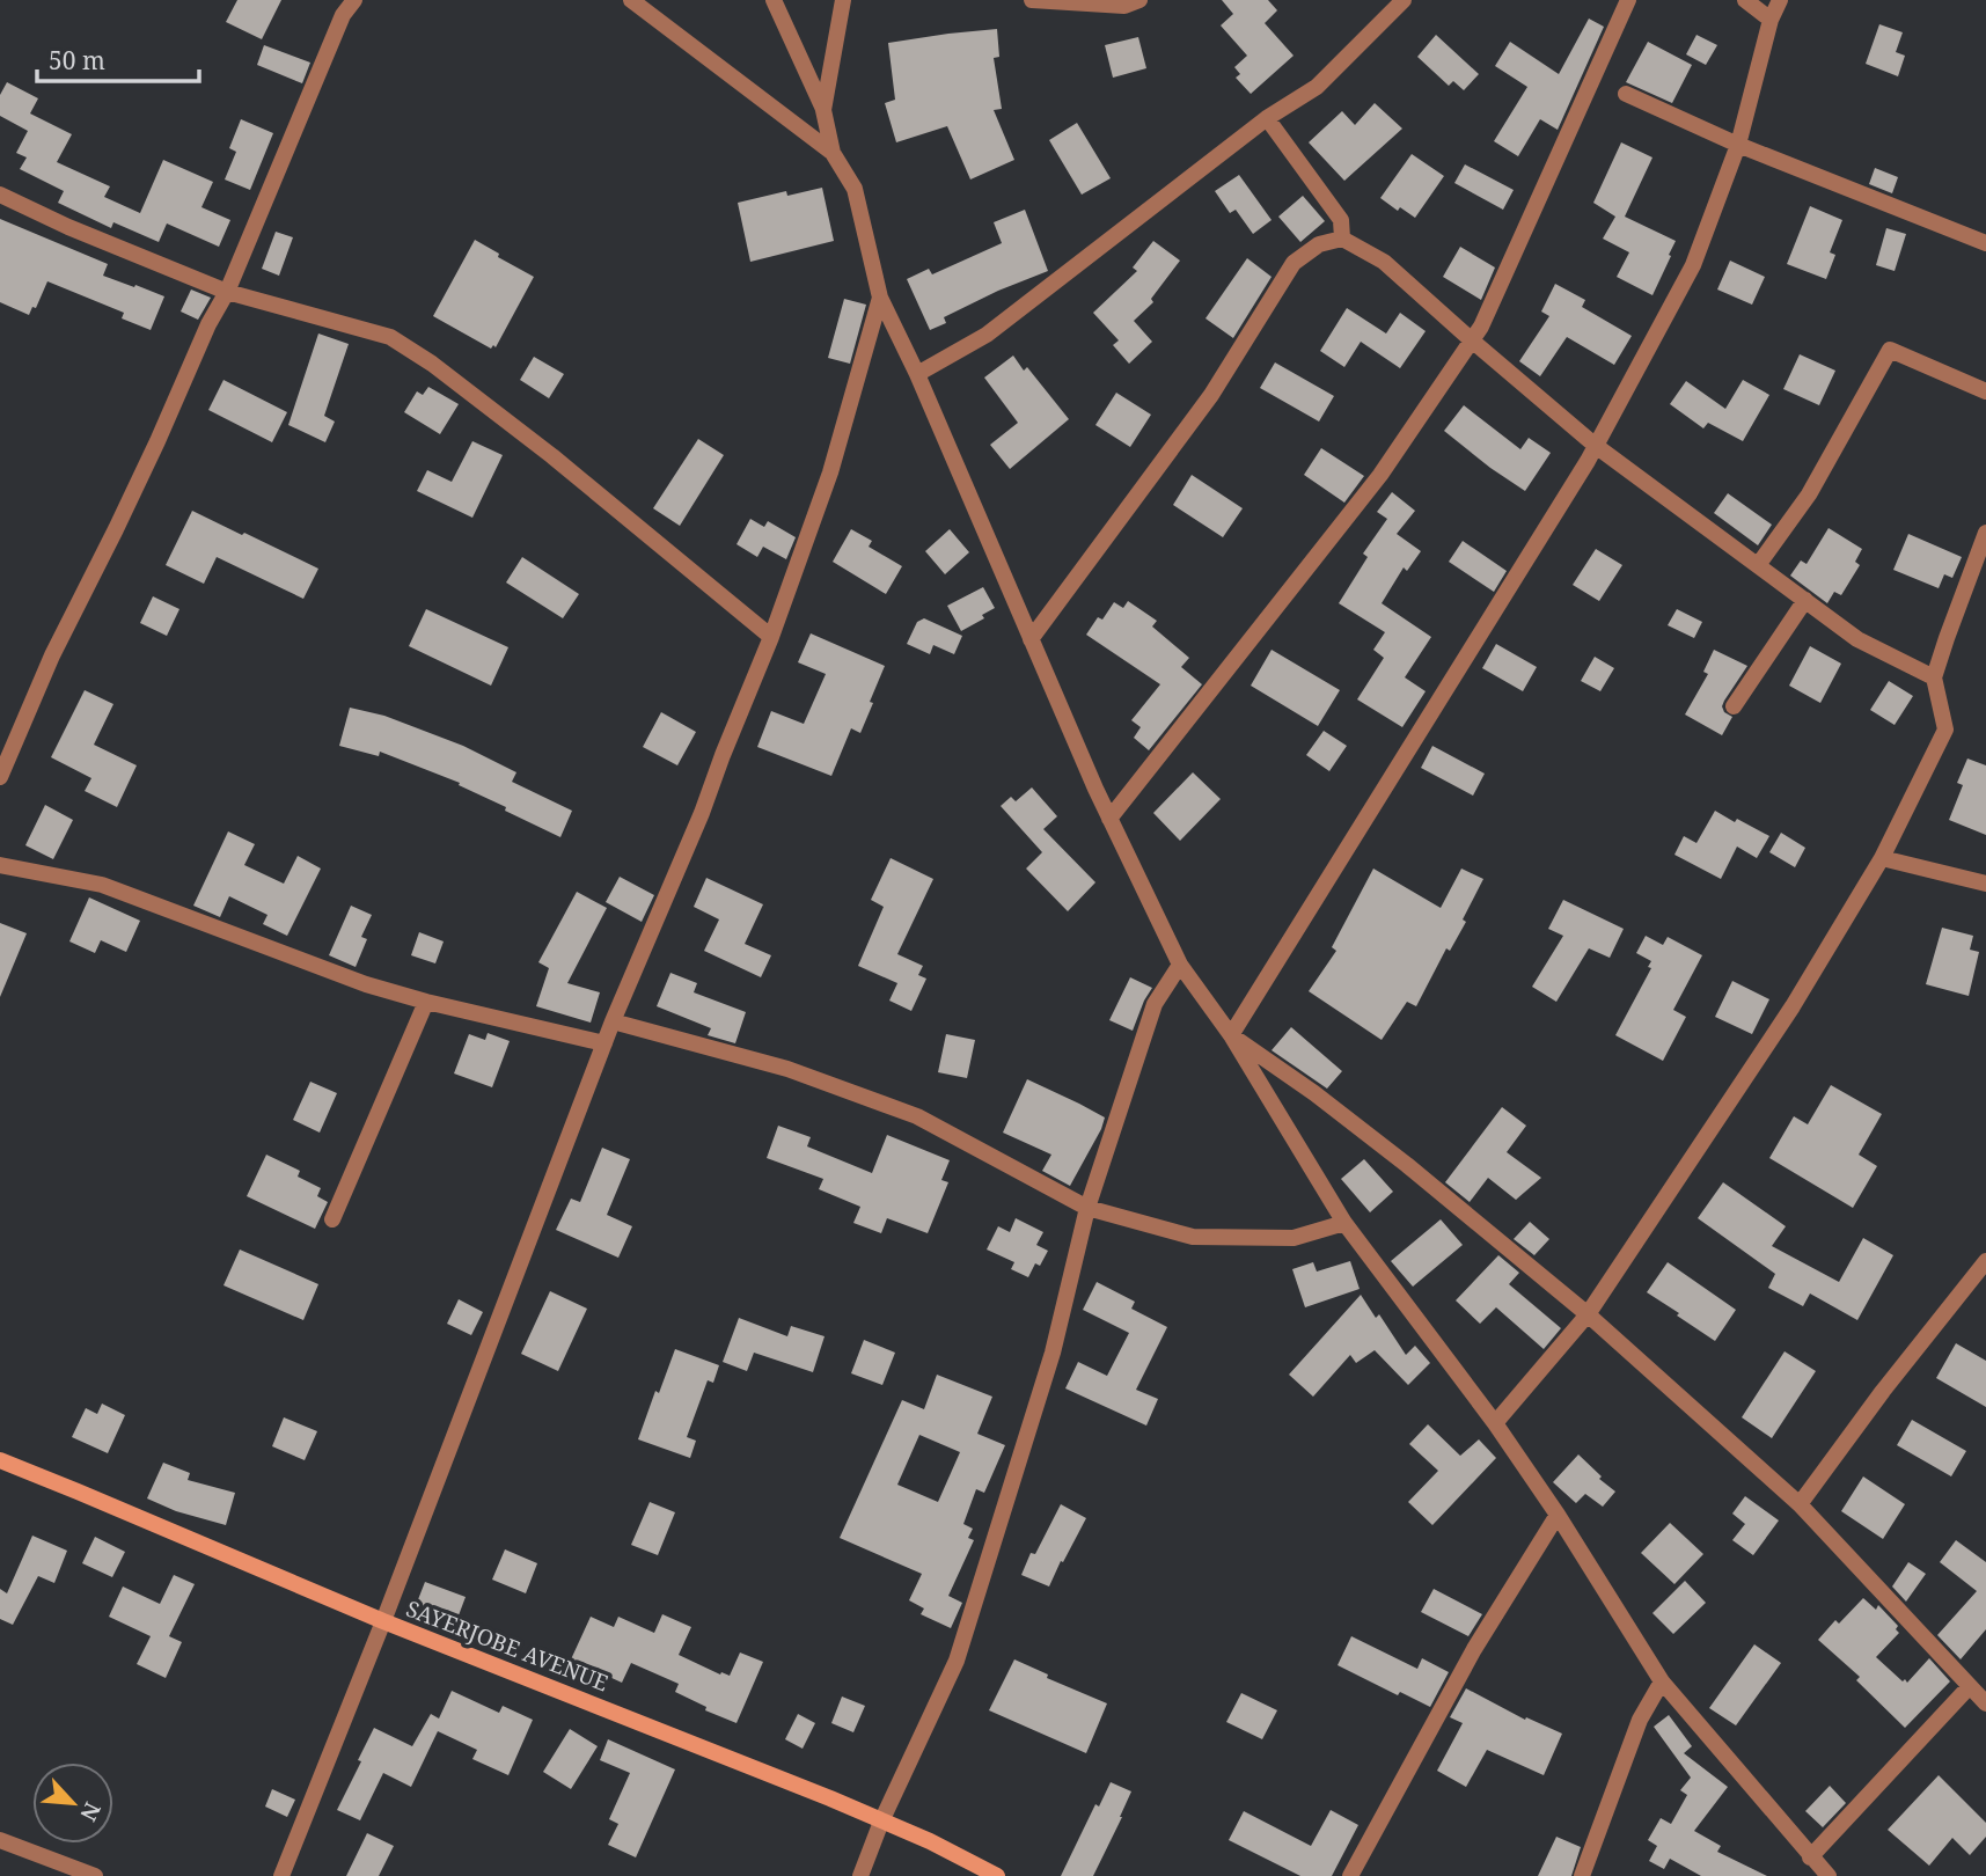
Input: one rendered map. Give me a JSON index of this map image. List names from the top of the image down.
{
  "streets": {
    "street": ["SAYERJOBE AVENUE"]
  },
  "scale_bar": "50 m",
  "north": "bottom right"
}
